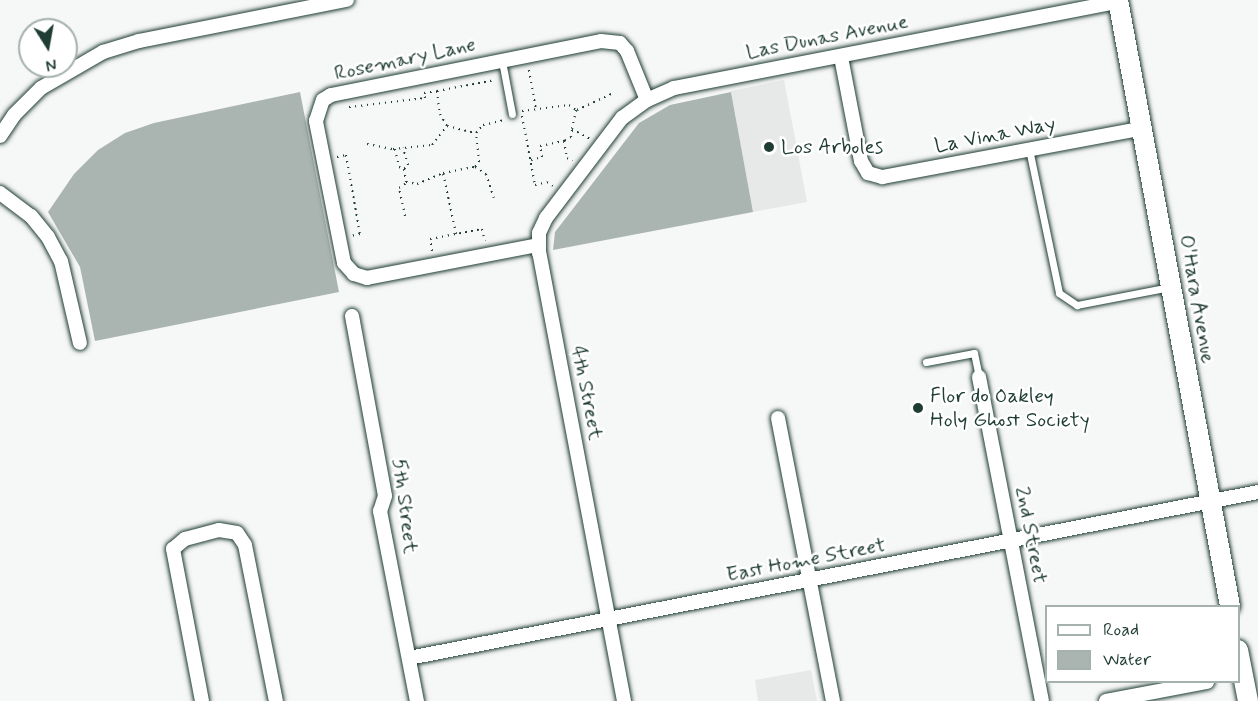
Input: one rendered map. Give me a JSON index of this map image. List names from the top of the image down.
{
  "streets": {
    "main road": ["O'Hara Avenue"],
    "street": [
      "Las Dunas Avenue",
      "Rosemary Lane",
      "La Vina Way",
      "4th Street",
      "5th Street",
      "2nd Street",
      "East Home Street"
    ]
  },
  "crossings": [
    ["Las Dunas Avenue", "Rosemary Lane"],
    ["Las Dunas Avenue", "La Vina Way"],
    ["Las Dunas Avenue", "O'Hara Avenue"],
    ["Las Dunas Avenue", "4th Street"],
    ["Rosemary Lane", "4th Street"],
    ["La Vina Way", "O'Hara Avenue"],
    ["O'Hara Avenue", "East Home Street"],
    ["4th Street", "East Home Street"],
    ["5th Street", "East Home Street"],
    ["2nd Street", "East Home Street"]
  ],
  "places": ["Los Arboles", "Flor do Oakley Holy Ghost Society"],
  "legend": ["Road", "Water"],
  "north": "bottom"
}
